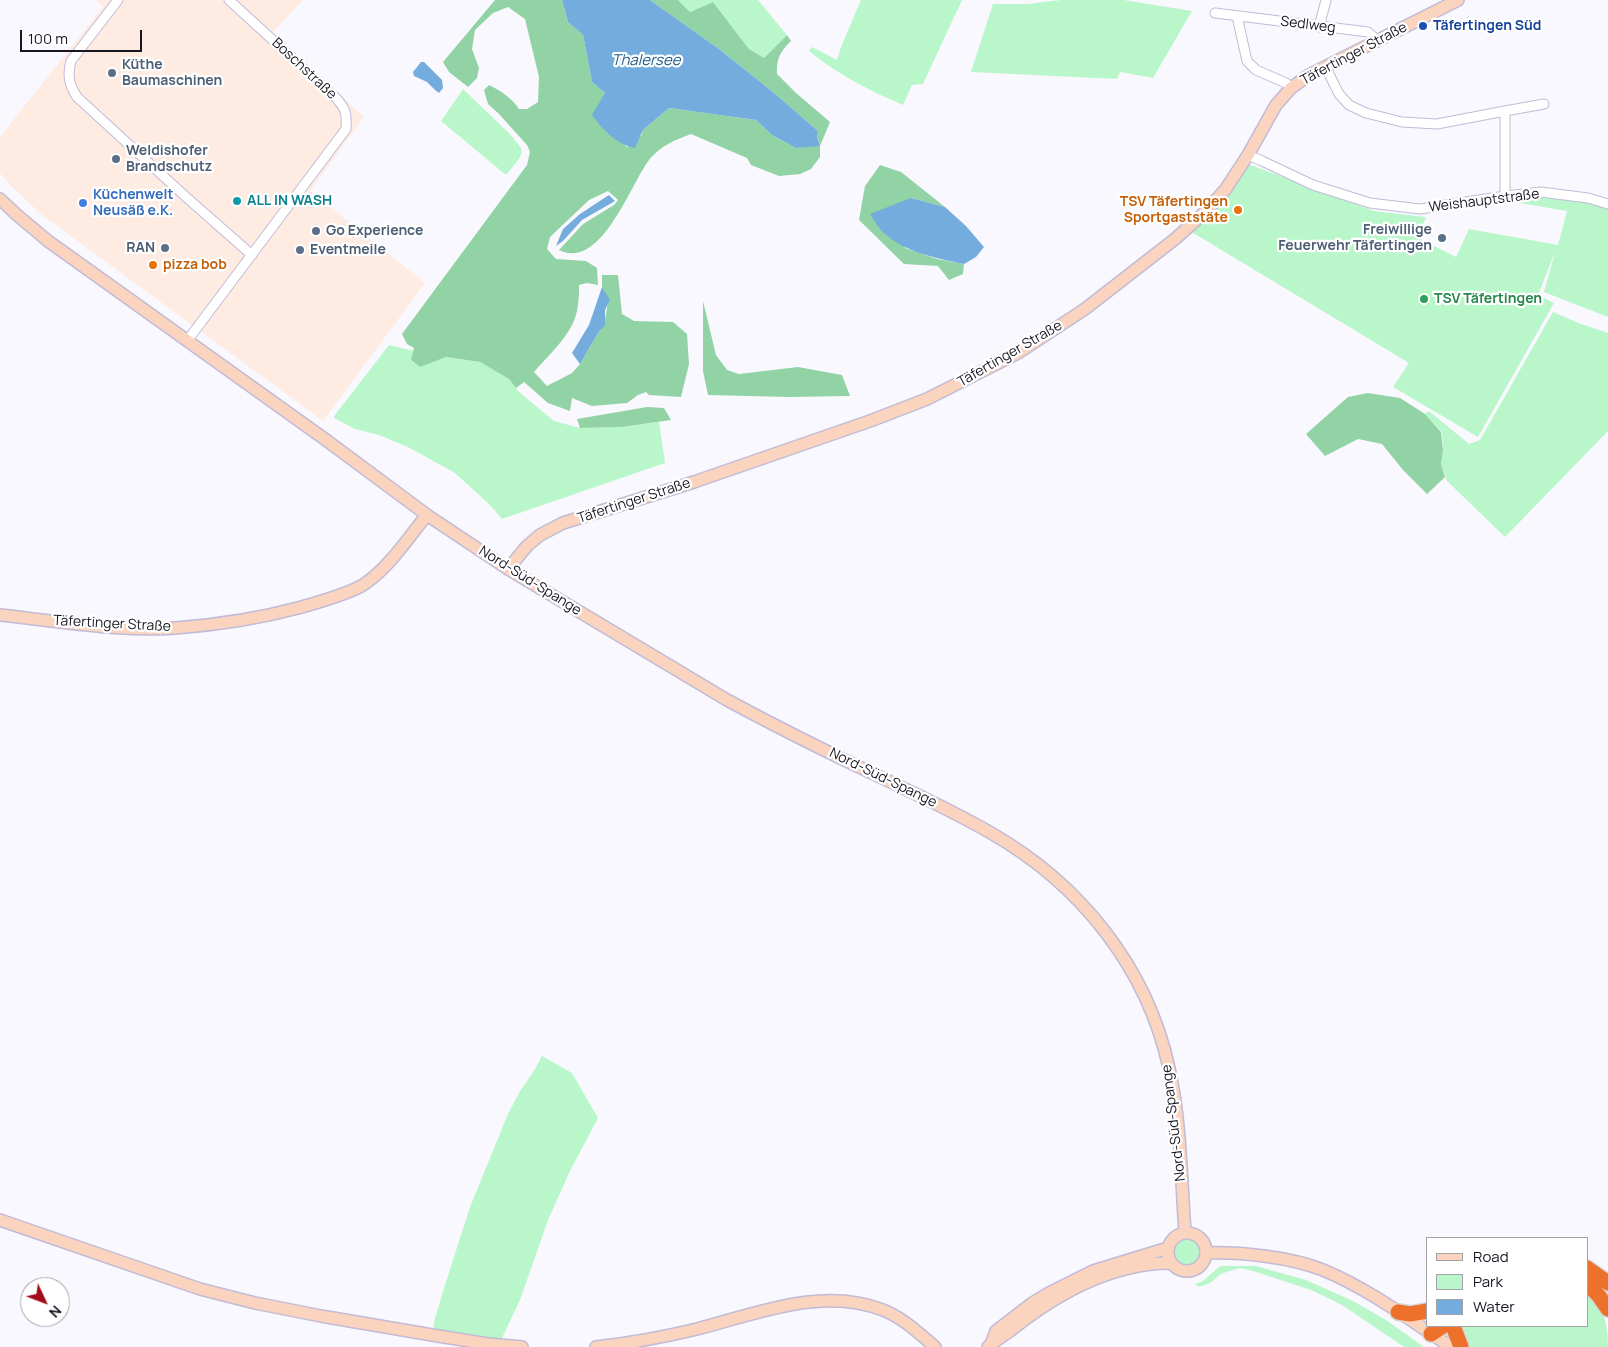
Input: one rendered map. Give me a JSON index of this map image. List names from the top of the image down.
{
  "streets": {
    "street": [
      "Sedlweg",
      "Täfertinger Straße",
      "Boschstraße",
      "Weishauptstraße",
      "Nord-Süd-Spange"
    ]
  },
  "crossings": [
    ["Sedlweg", "Täfertinger Straße"],
    ["Täfertinger Straße", "Weishauptstraße"],
    ["Täfertinger Straße", "Nord-Süd-Spange"],
    ["Boschstraße", "Nord-Süd-Spange"]
  ],
  "water": ["Thalersee"],
  "places": [
    "Täfertingen Süd",
    "Küthe Baumaschinen",
    "Weldishofer Brandschutz",
    "ALL IN WASH",
    "Küchenwelt Neusäß e.K.",
    "TSV Täfertingen Sportgaststäte",
    "Go Experience",
    "Freiwillige Feuerwehr Täfertingen",
    "RAN",
    "Eventmeile",
    "pizza bob",
    "TSV Täfertingen"
  ],
  "legend": ["Road", "Park", "Water"],
  "scale_bar": "100 m",
  "north": "bottom right"
}
